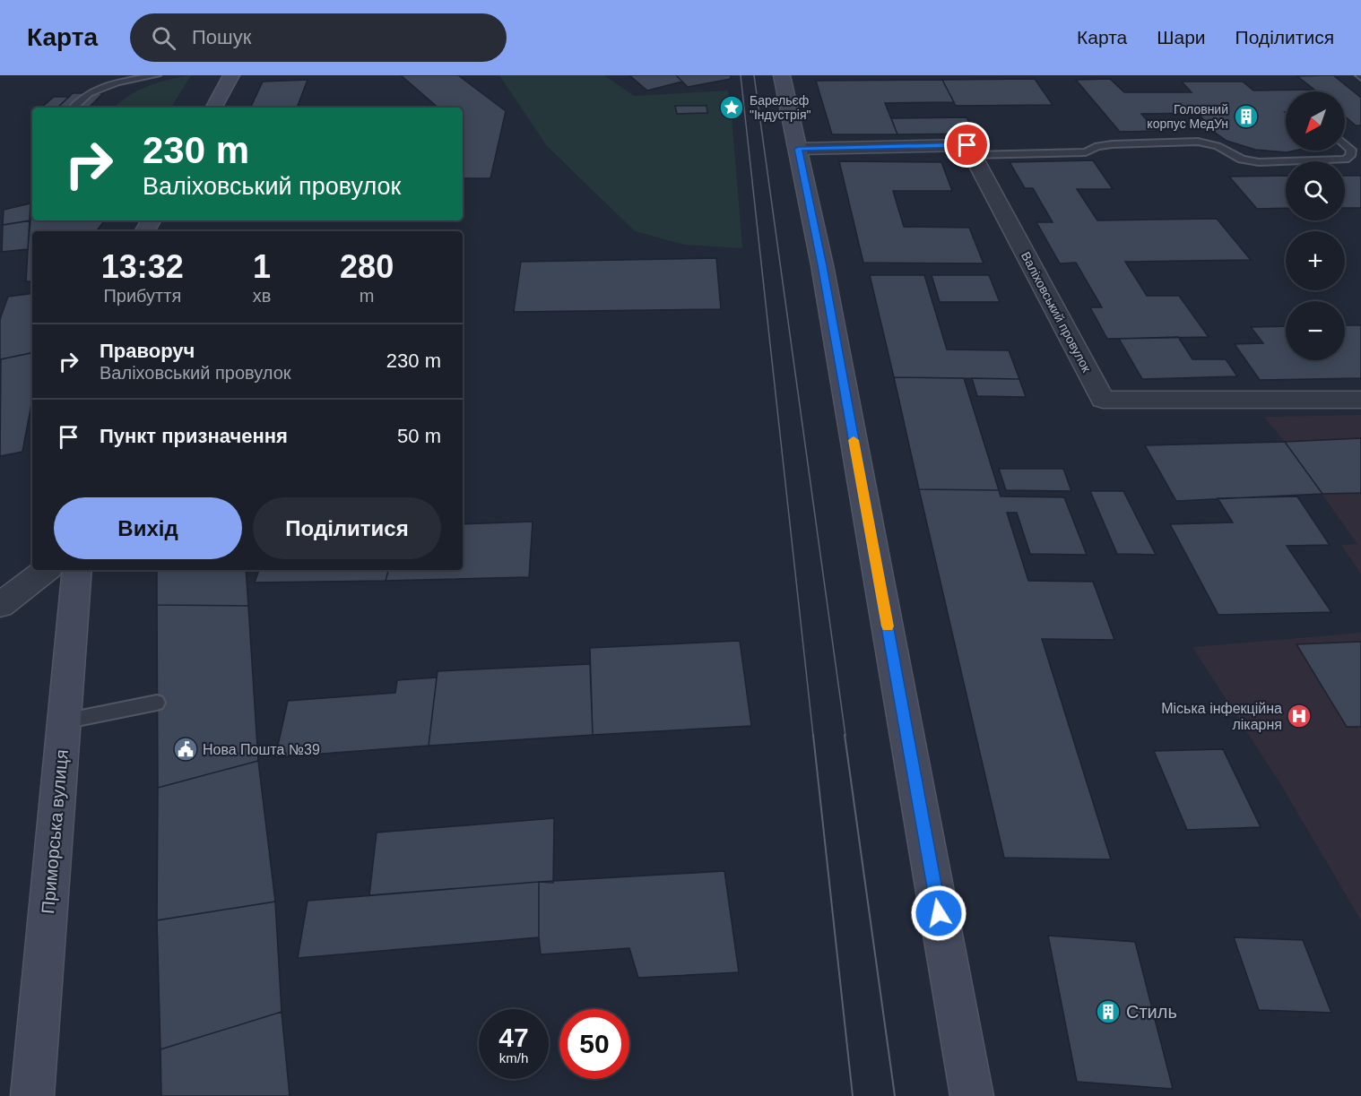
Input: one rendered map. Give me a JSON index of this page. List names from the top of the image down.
{
  "streets": {
    "main road": ["Приморська вулиця"],
    "street": ["Валіховський провулок"]
  },
  "places": {
    "place": ["Барельєф \"Індустрія\""],
    "building": ["Головний корпус МедУн", "Стиль"],
    "hospital": ["Міська інфекційна лікарня"],
    "public building": ["Нова Пошта №39"]
  },
  "north": "bottom left",
  "page": {
    "header": "Карта",
    "search": "Пошук",
    "nav": ["Карта", "Шари", "Поділитися"],
    "map_buttons": ["+", "−"],
    "turn": ["230 m", "Валіховський провулок"],
    "eta": [
      "13:32",
      "Прибуття",
      "1",
      "хв",
      "280",
      "m"
    ],
    "list": [
      {
        "name": "Праворуч",
        "note": "Валіховський провулок",
        "value": "230 m"
      },
      {
        "name": "Пункт призначення",
        "value": "50 m"
      }
    ],
    "buttons": ["Вихід", "Поділитися"],
    "speed": "47 km/h",
    "limit": "50"
  }
}
